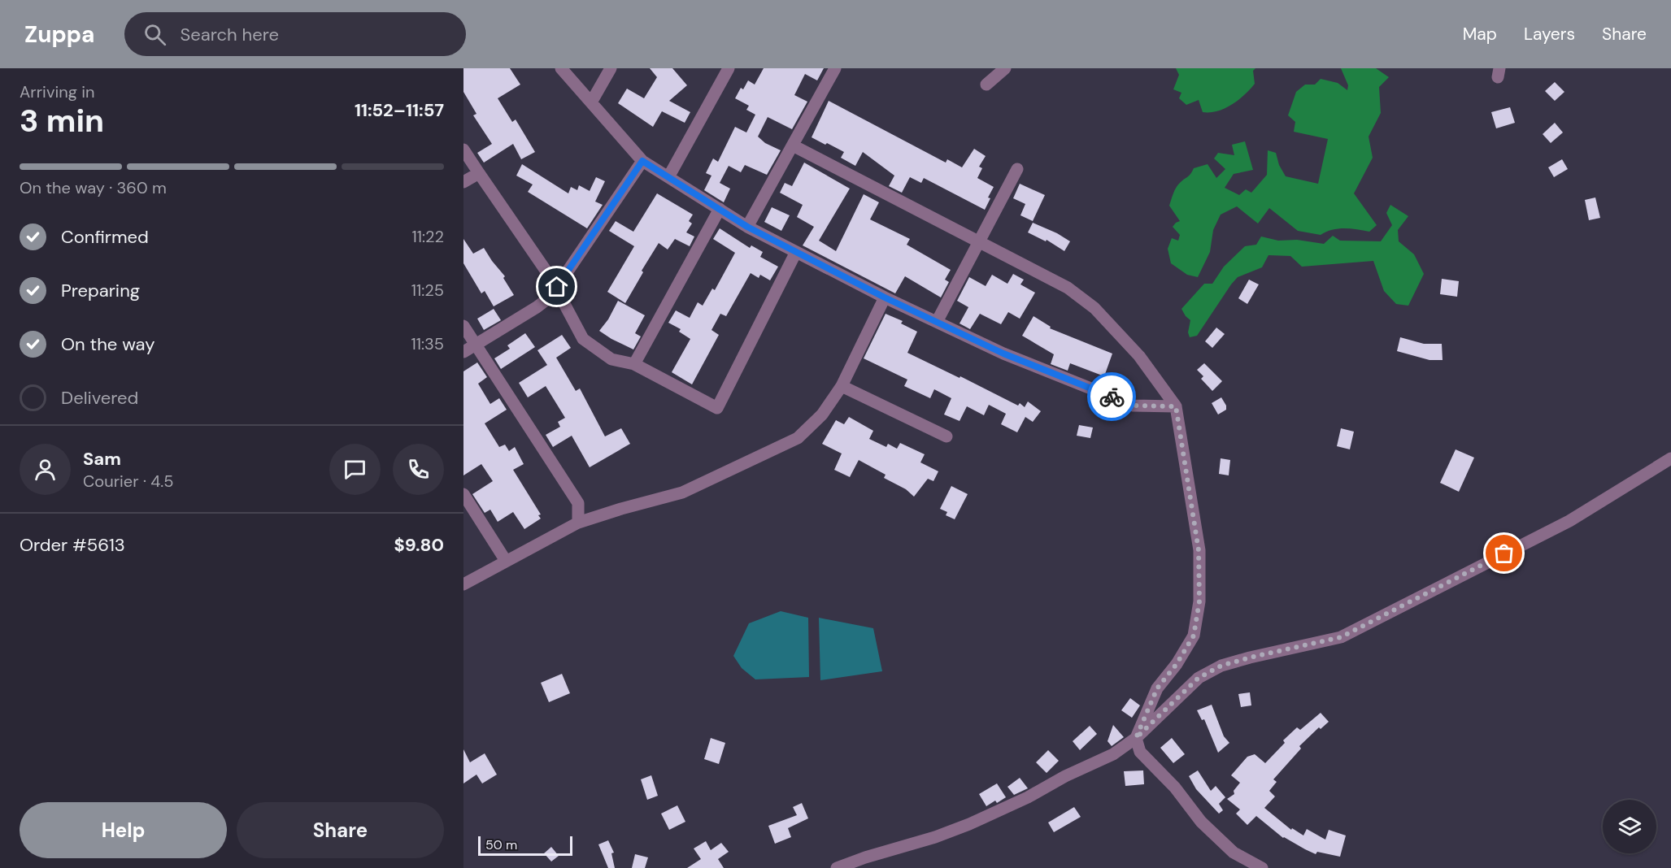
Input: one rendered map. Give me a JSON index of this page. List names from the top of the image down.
{
  "scale_bar": "50 m",
  "page": {
    "header": "Zuppa",
    "search": "Search here",
    "nav": ["Map", "Layers", "Share"],
    "heading": ["3 min", "Arriving in", "11:52–11:57"],
    "panel": [
      "Sam",
      "Courier · 4.5",
      "Order #5613",
      "$9.80"
    ],
    "bar": "On the way · 360 m",
    "list": [
      ["Confirmed", "11:22"],
      ["Preparing", "11:25"],
      ["On the way", "11:35"],
      "Delivered"
    ],
    "buttons": ["Help", "Share"],
    "scale": "50 m"
  }
}
